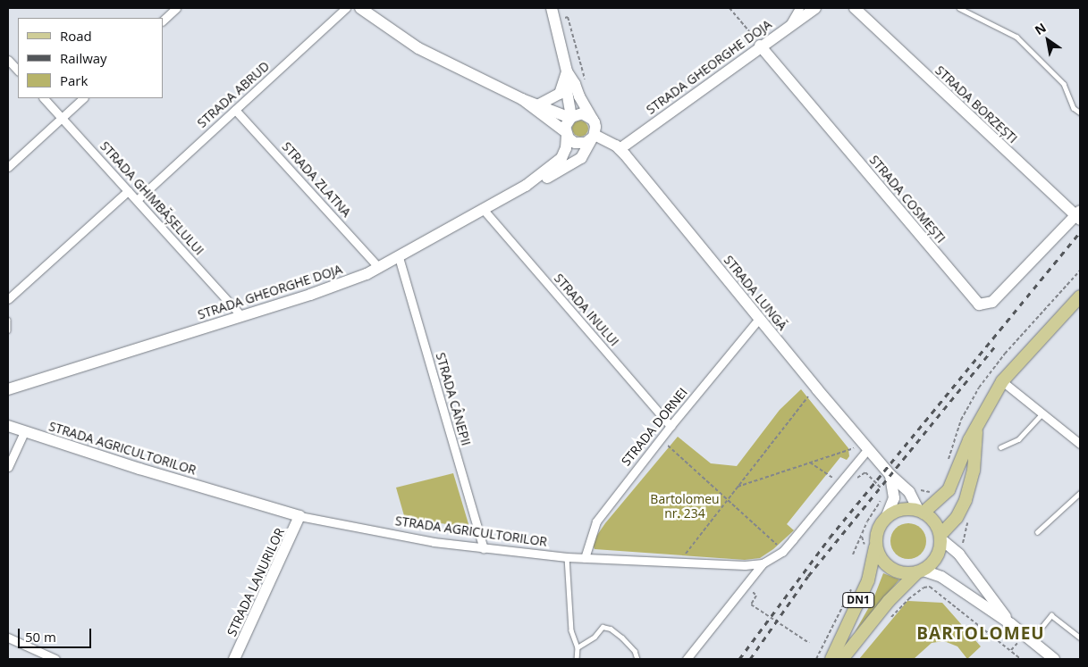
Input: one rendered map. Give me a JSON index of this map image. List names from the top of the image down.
{
  "streets": {
    "main road": [
      "STRADA GHEORGHE DOJA",
      "STRADA BORZEȘTI",
      "STRADA COSMEȘTI",
      "STRADA LUNGĂ",
      "STRADA AGRICULTORILOR",
      "STRADA LANURILOR",
      "DN1"
    ],
    "street": [
      "STRADA ABRUD",
      "STRADA ZLATNA",
      "STRADA GHIMBĂȘELULUI",
      "STRADA INULUI",
      "STRADA CÂNEPII",
      "STRADA DORNEI"
    ]
  },
  "crossings": [
    ["STRADA GHEORGHE DOJA", "STRADA ZLATNA"],
    ["STRADA GHEORGHE DOJA", "STRADA GHIMBĂȘELULUI"],
    ["STRADA GHEORGHE DOJA", "STRADA COSMEȘTI"],
    ["STRADA GHEORGHE DOJA", "STRADA LUNGĂ"],
    ["STRADA GHEORGHE DOJA", "STRADA INULUI"],
    ["STRADA GHEORGHE DOJA", "STRADA CÂNEPII"],
    ["STRADA ABRUD", "STRADA ZLATNA"],
    ["STRADA ABRUD", "STRADA GHIMBĂȘELULUI"],
    ["STRADA BORZEȘTI", "STRADA COSMEȘTI"],
    ["STRADA LUNGĂ", "STRADA DORNEI"],
    ["STRADA LUNGĂ", "DN1"],
    ["STRADA INULUI", "STRADA DORNEI"],
    ["STRADA CÂNEPII", "STRADA AGRICULTORILOR"],
    ["STRADA DORNEI", "STRADA AGRICULTORILOR"],
    ["STRADA AGRICULTORILOR", "STRADA LANURILOR"]
  ],
  "districts": ["BARTOLOMEU"],
  "parks": ["Bartolomeu nr. 234"],
  "legend": ["Road", "Railway", "Park"],
  "scale_bar": "50 m",
  "north": "top left"
}
